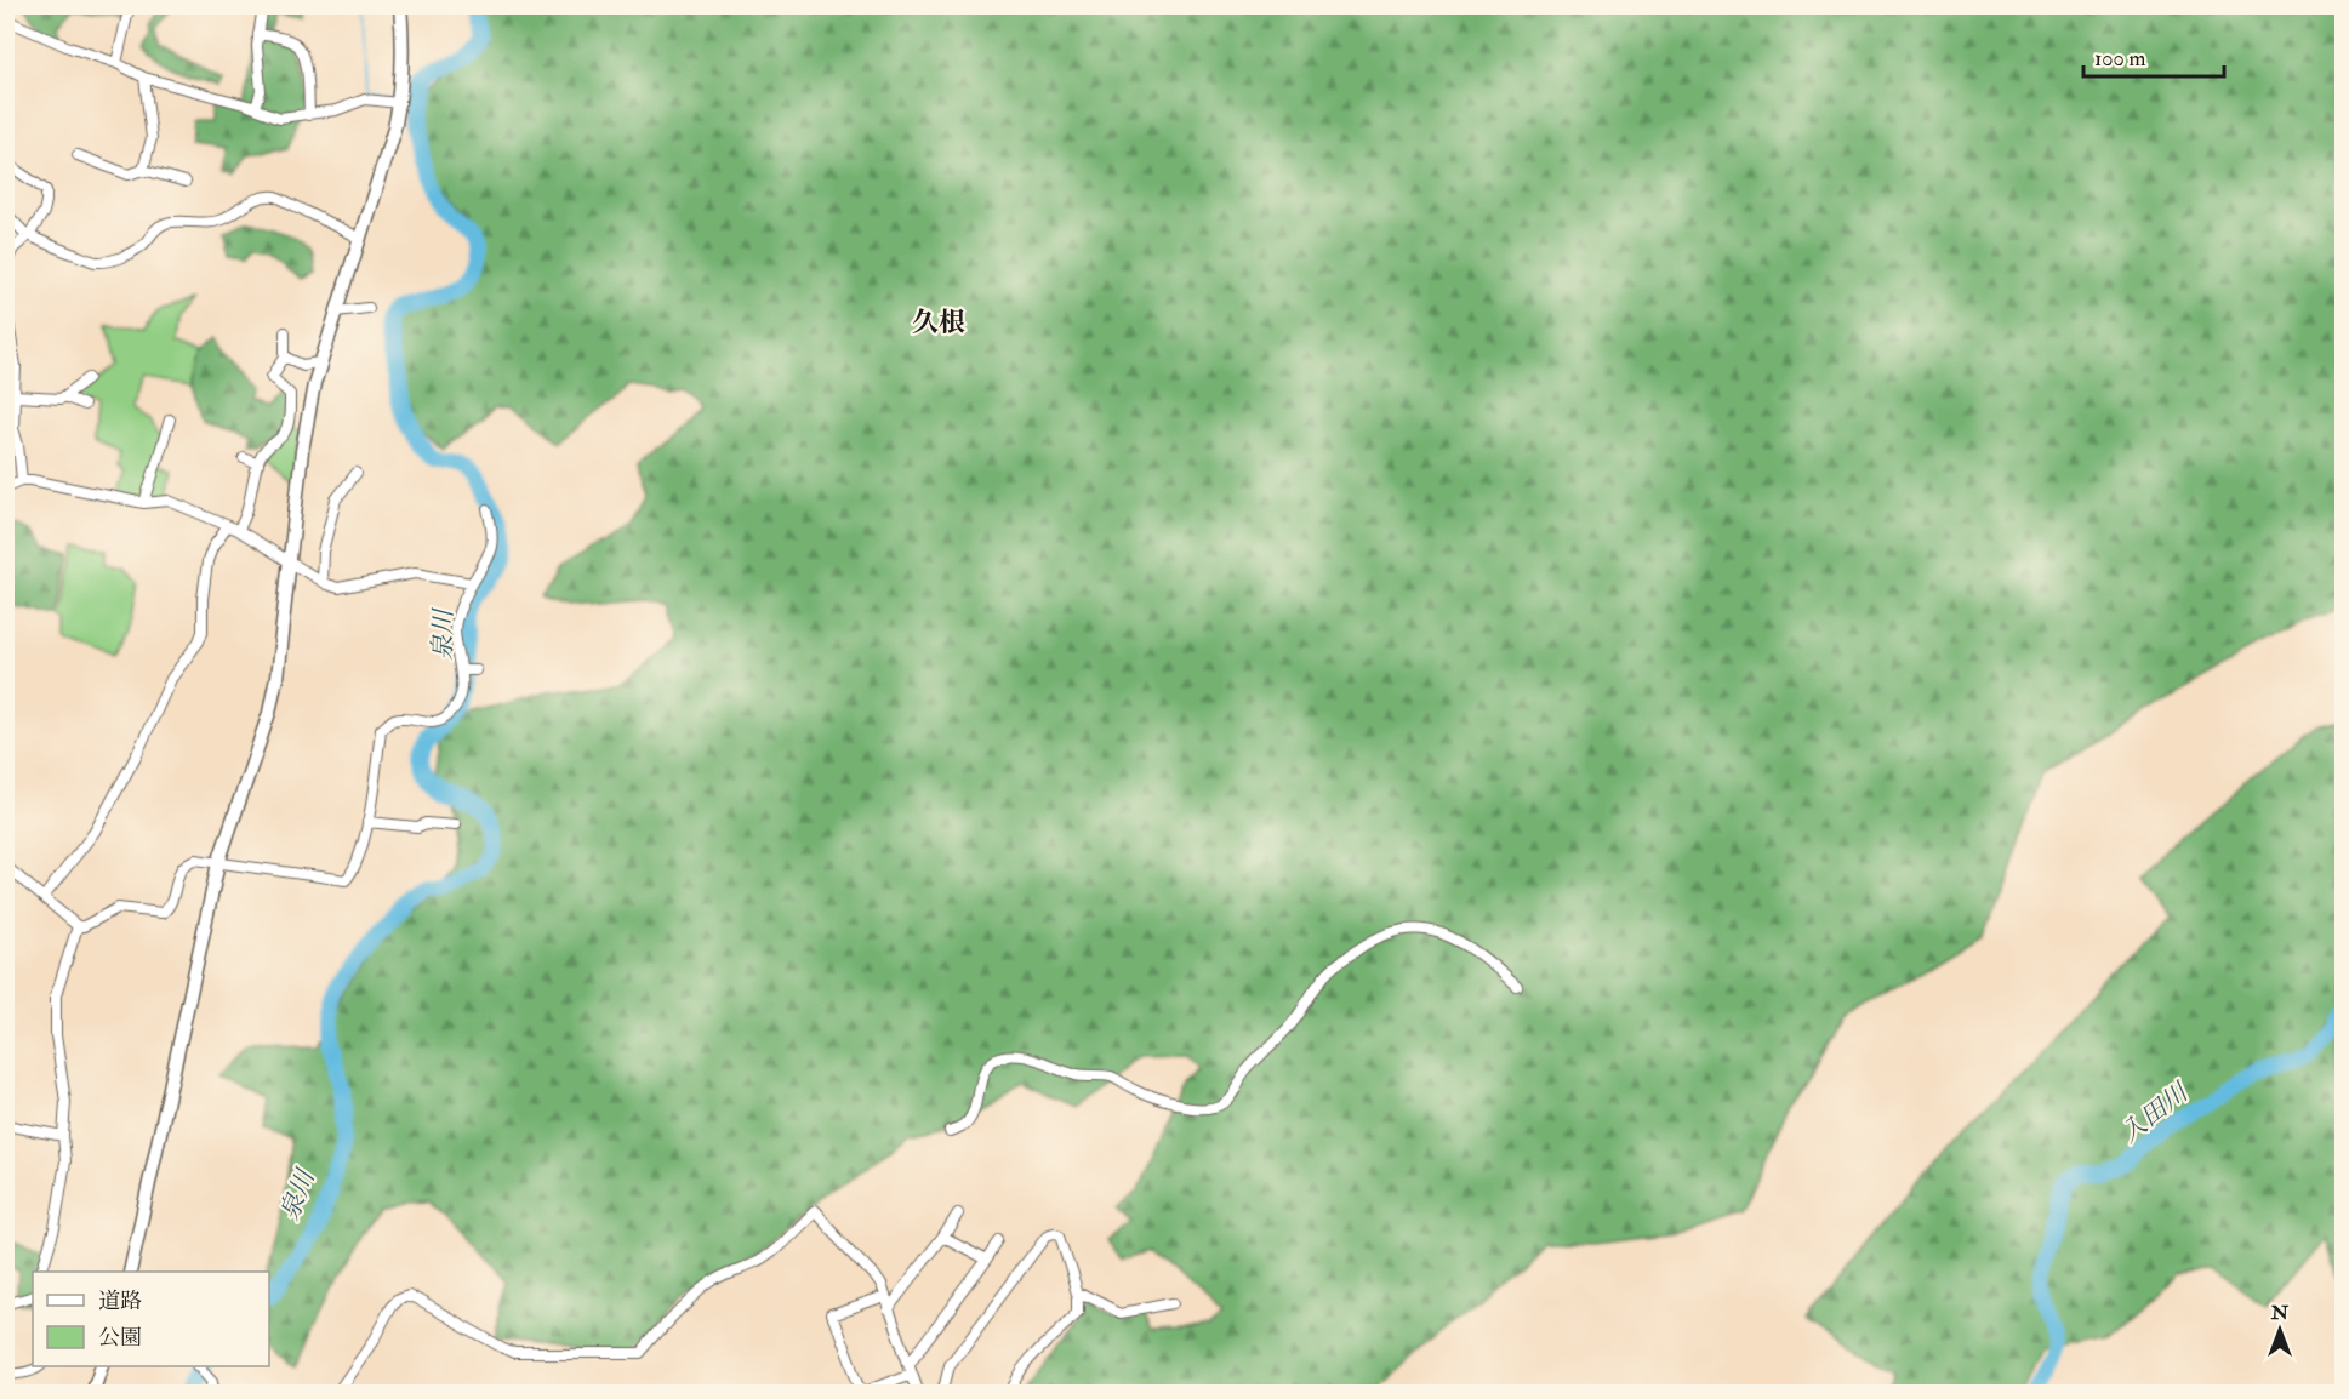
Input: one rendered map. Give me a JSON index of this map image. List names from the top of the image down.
{
  "districts": ["久根"],
  "water": ["泉川", "入田川"],
  "legend": ["道路", "公園"],
  "scale_bar": "100 m",
  "north": "top"
}
